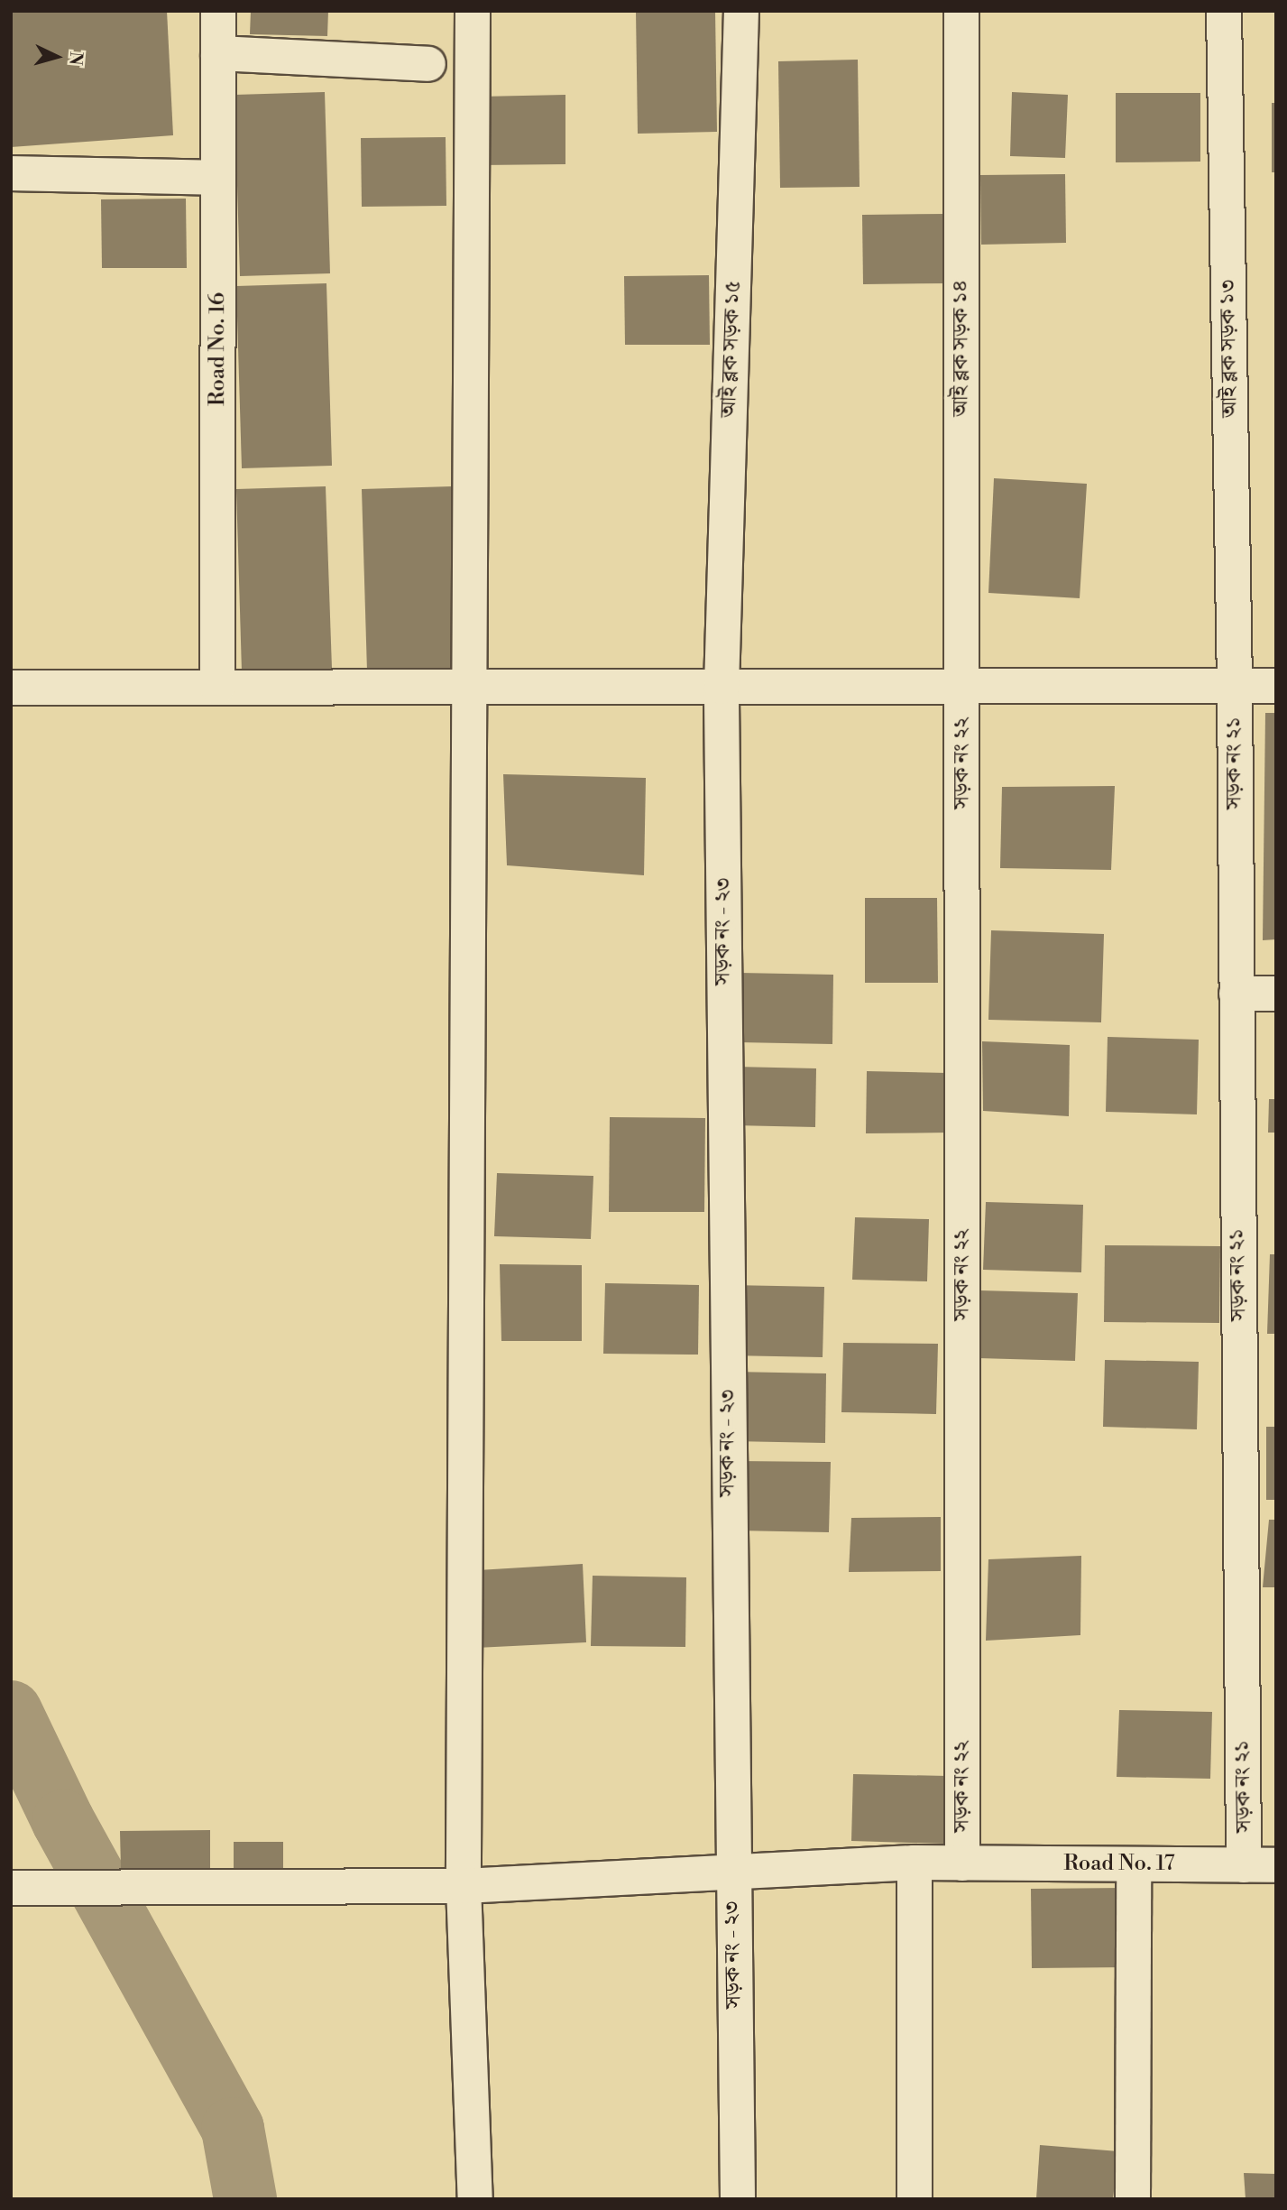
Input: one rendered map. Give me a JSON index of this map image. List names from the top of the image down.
{
  "streets": {
    "street": [
      "আই ব্লক সড়ক ১৪",
      "আই ব্লক সড়ক ১৩",
      "Road No. 16",
      "আই ব্লক সড়ক ১৫",
      "সড়ক নং ২২",
      "সড়ক নং ২১",
      "সড়ক নং - ২৩",
      "Road No. 17"
    ]
  },
  "crossings": [
    ["আই ব্লক সড়ক ১৪", "সড়ক নং ২২"],
    ["আই ব্লক সড়ক ১৩", "সড়ক নং ২১"],
    ["আই ব্লক সড়ক ১৫", "সড়ক নং - ২৩"],
    ["সড়ক নং ২২", "Road No. 17"],
    ["সড়ক নং ২১", "Road No. 17"],
    ["সড়ক নং - ২৩", "Road No. 17"]
  ],
  "north": "right"
}
